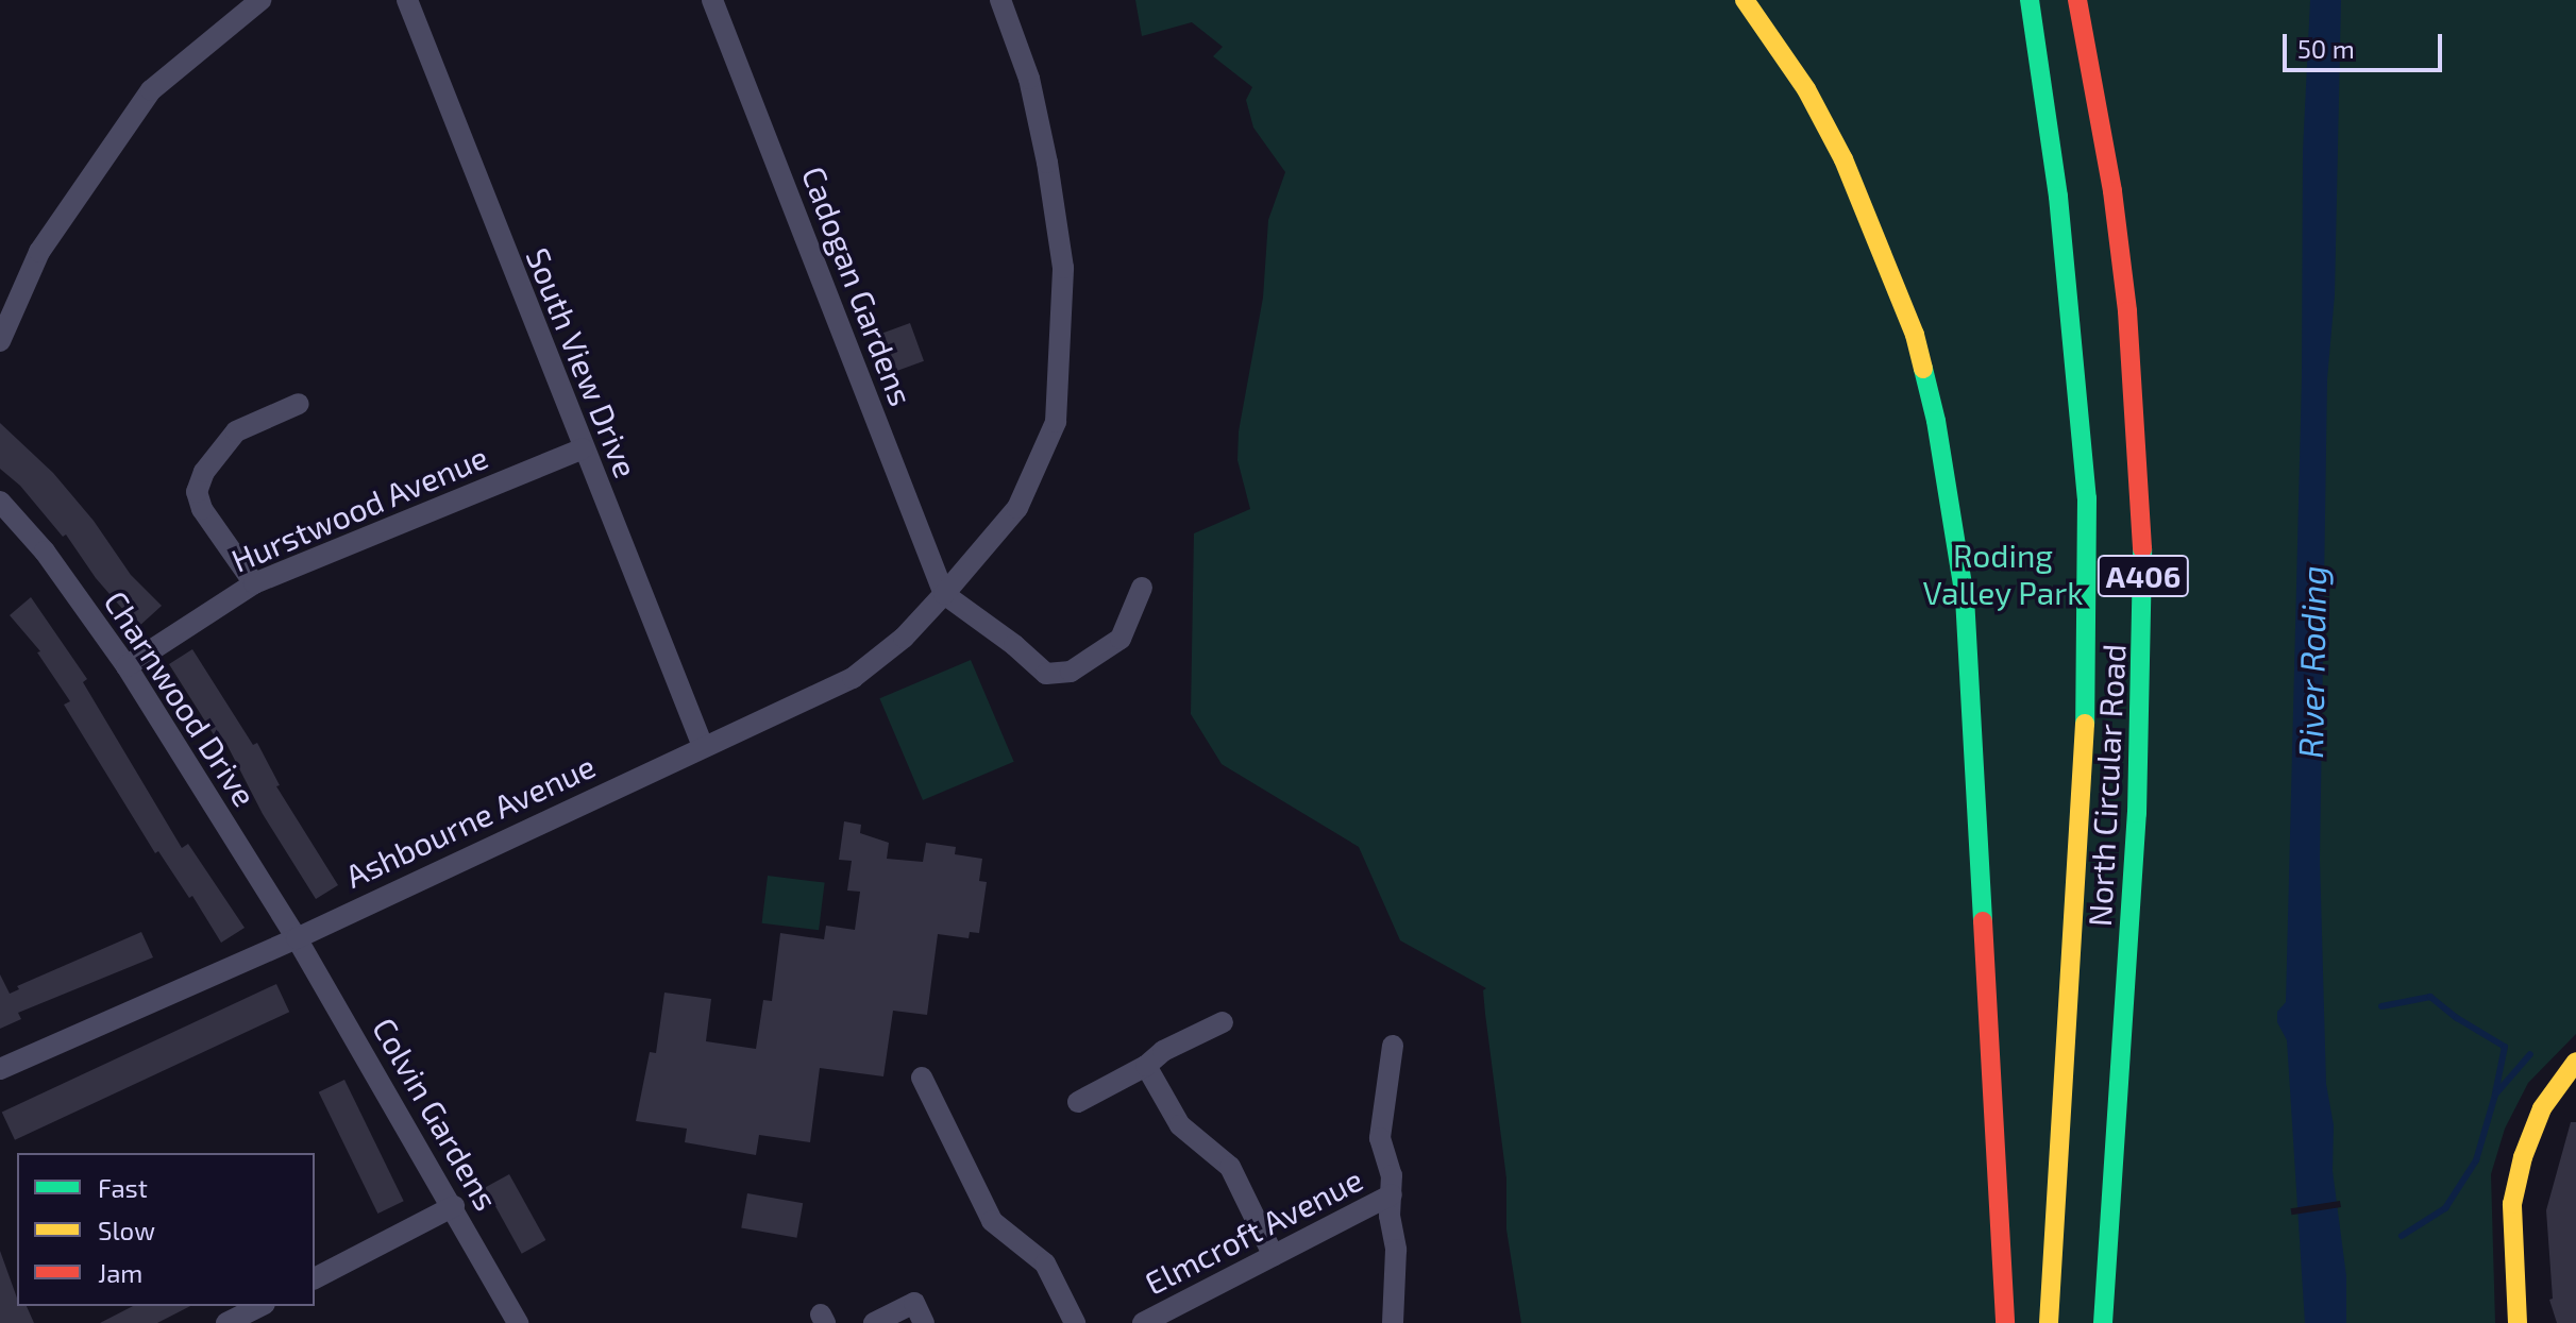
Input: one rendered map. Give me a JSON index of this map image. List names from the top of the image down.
{
  "streets": {
    "main road": ["A406", "North Circular Road"],
    "street": [
      "Cadogan Gardens",
      "South View Drive",
      "Hurstwood Avenue",
      "Charnwood Drive",
      "Ashbourne Avenue",
      "Colvin Gardens",
      "Elmcroft Avenue"
    ]
  },
  "crossings": [
    ["Cadogan Gardens", "Ashbourne Avenue"],
    ["South View Drive", "Hurstwood Avenue"],
    ["South View Drive", "Ashbourne Avenue"],
    ["Hurstwood Avenue", "Charnwood Drive"],
    ["Charnwood Drive", "Ashbourne Avenue"],
    ["Charnwood Drive", "Colvin Gardens"],
    ["Ashbourne Avenue", "Colvin Gardens"]
  ],
  "water": ["River Roding"],
  "parks": ["Roding Valley Park"],
  "legend": ["Fast", "Slow", "Jam"],
  "scale_bar": "50 m"
}
